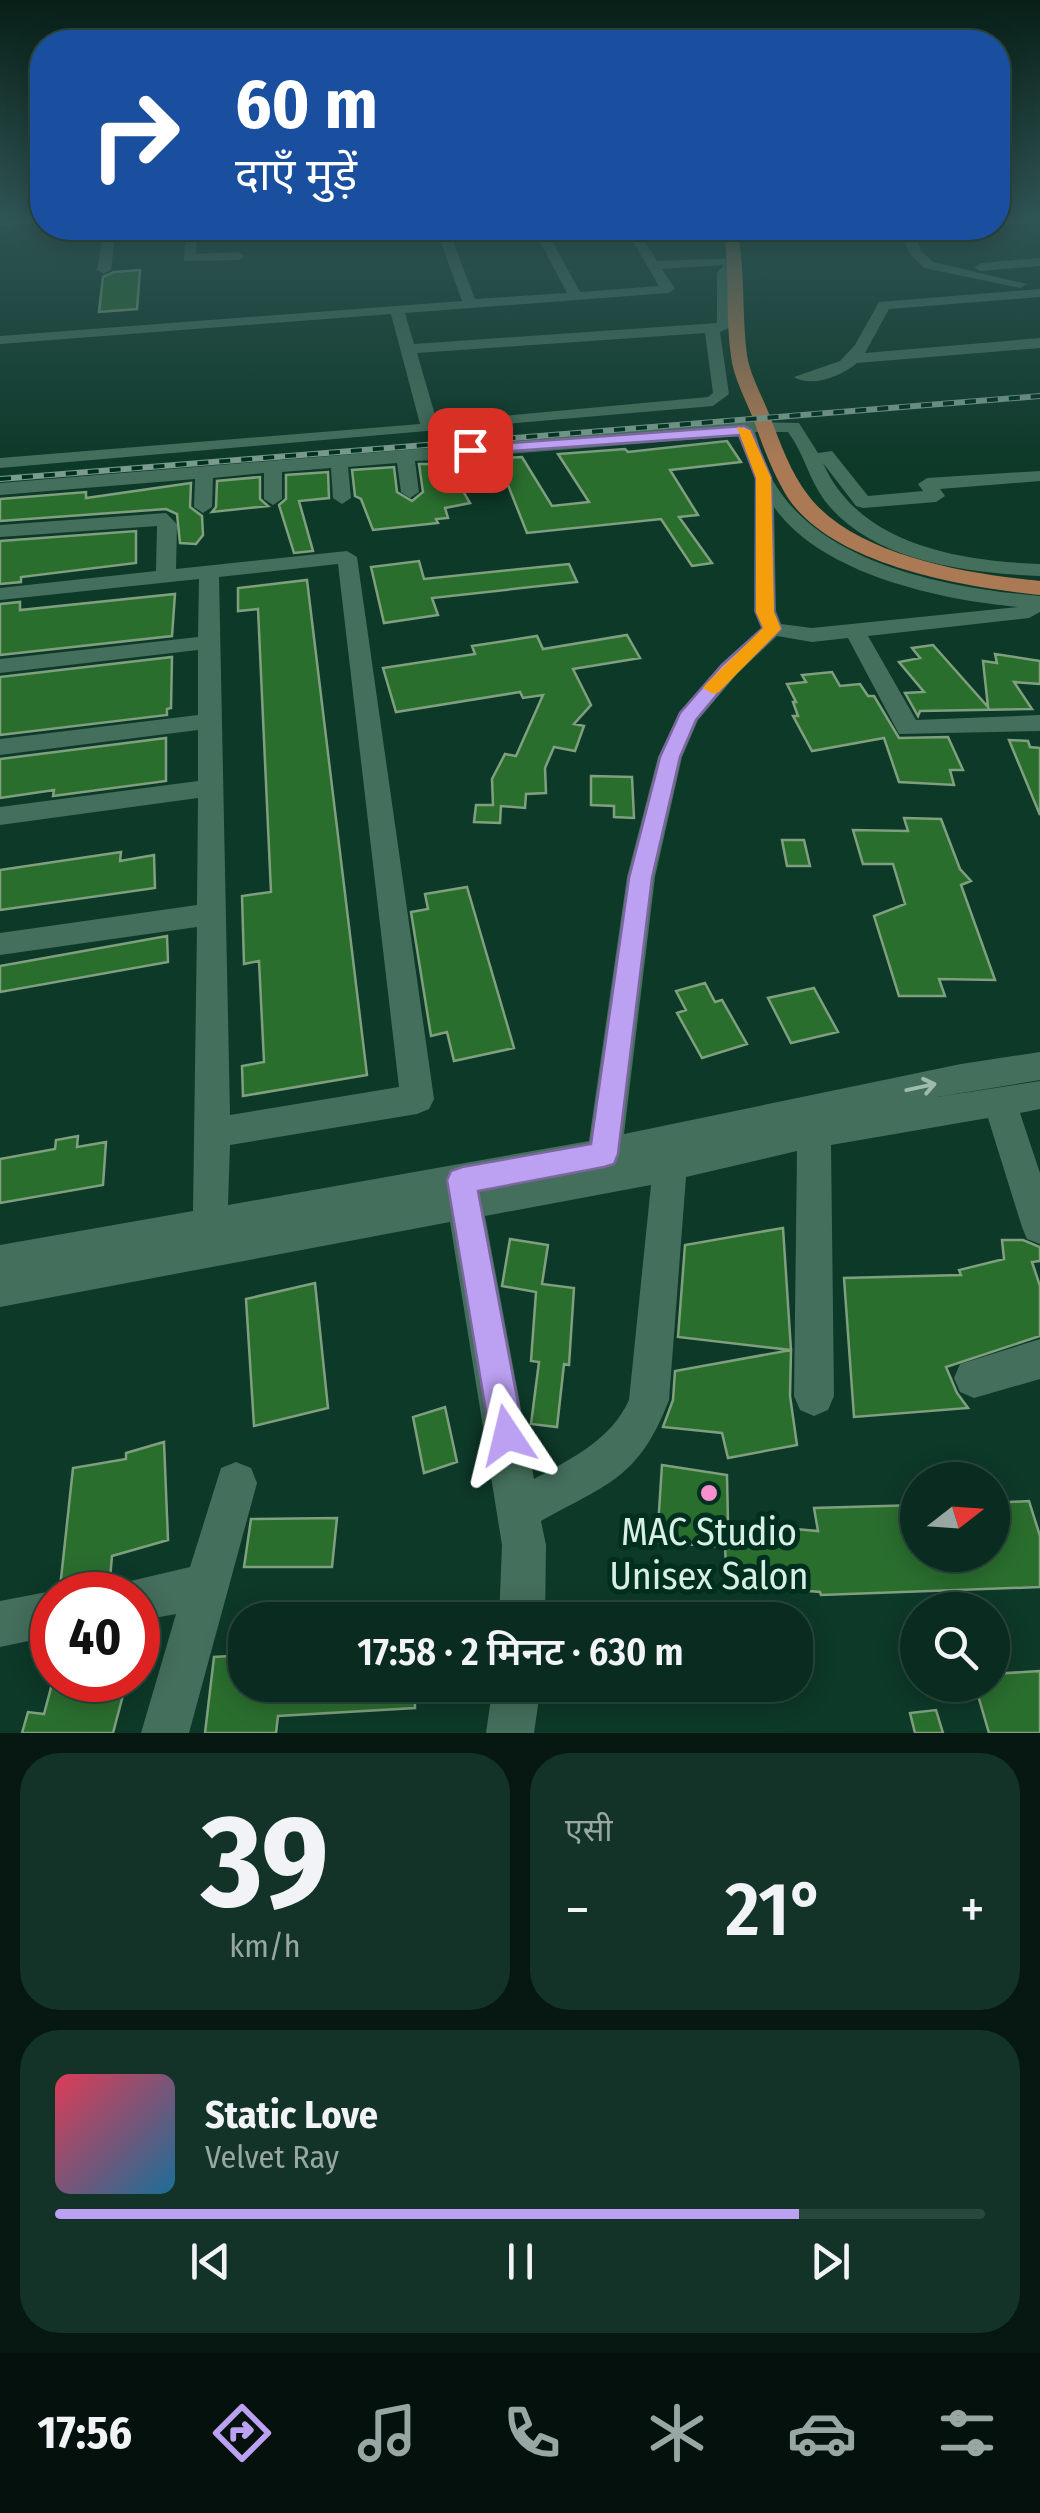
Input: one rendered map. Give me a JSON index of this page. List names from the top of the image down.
{
  "places": ["MAC Studio Unisex Salon"],
  "north": "right",
  "page": {
    "turn": ["60 m", "दाएँ मुड़ें"],
    "limit": "40",
    "trip": "17:58 · 2 मिनट · 630 m",
    "tile": [
      ["39", "km/h"],
      "एसी"
    ],
    "heat": ["−", "21°", "+"],
    "song": ["Static Love", "Velvet Ray"],
    "tabs": "17:56"
  }
}
